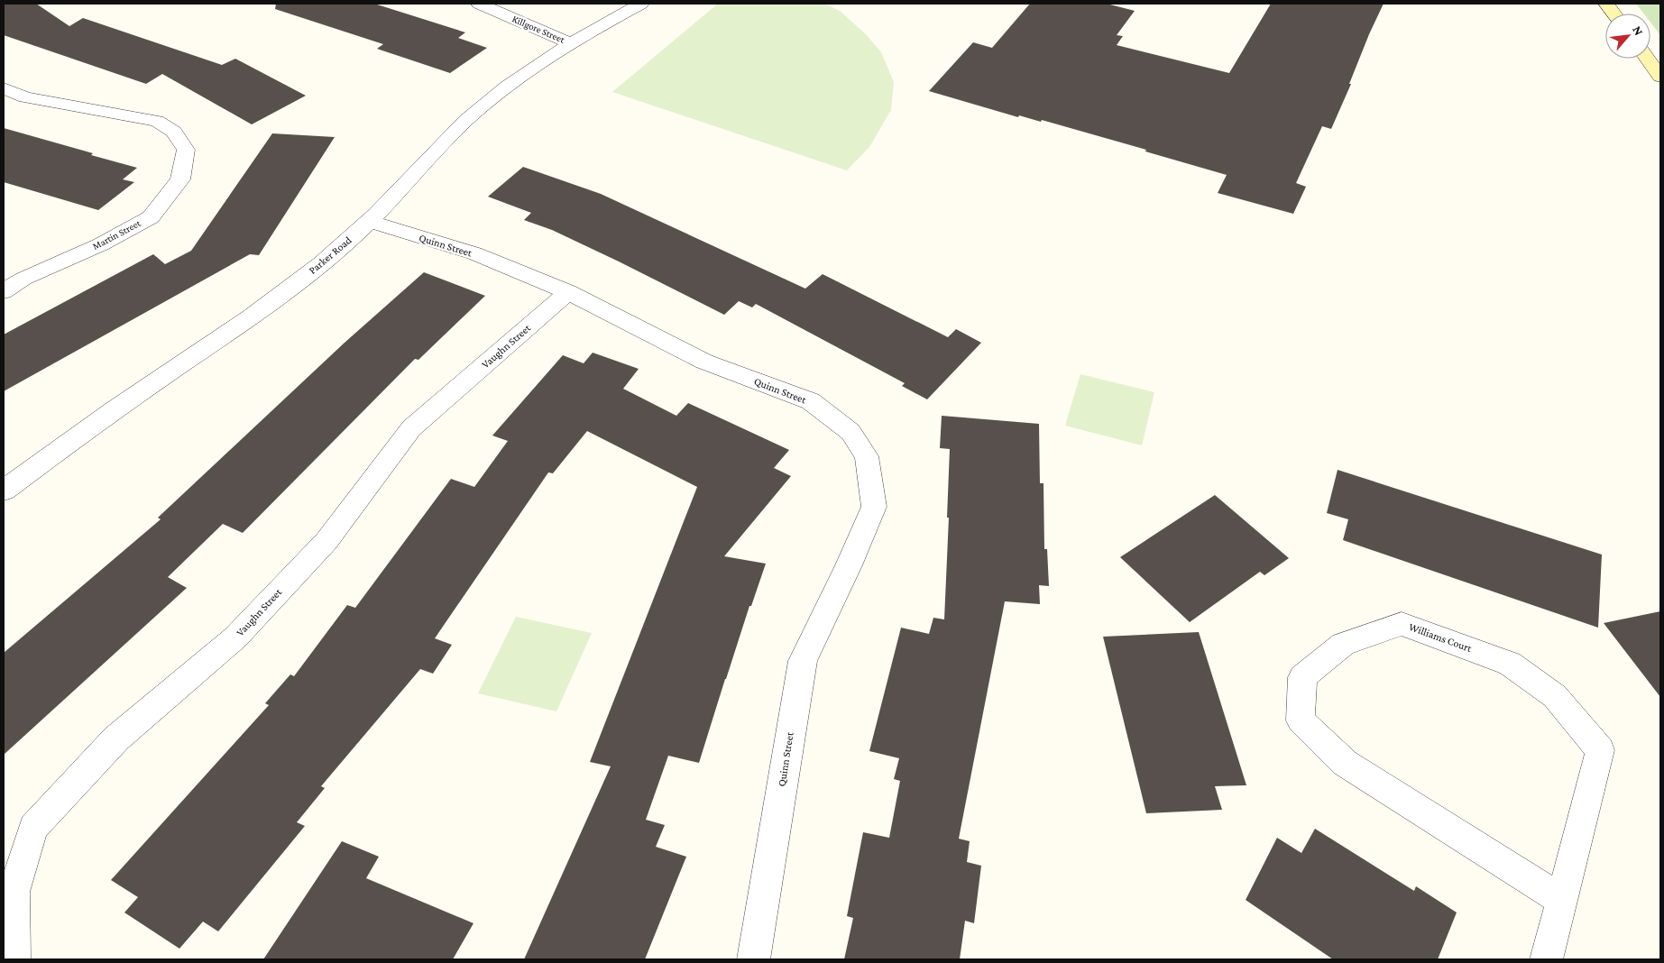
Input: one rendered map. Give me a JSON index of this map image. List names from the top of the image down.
{
  "streets": {
    "street": [
      "Killgore Street",
      "Martin Street",
      "Quinn Street",
      "Parker Road",
      "Vaughn Street",
      "Williams Court"
    ]
  },
  "crossings": [
    ["Killgore Street", "Parker Road"],
    ["Quinn Street", "Parker Road"],
    ["Quinn Street", "Vaughn Street"]
  ],
  "north": "top right"
}
